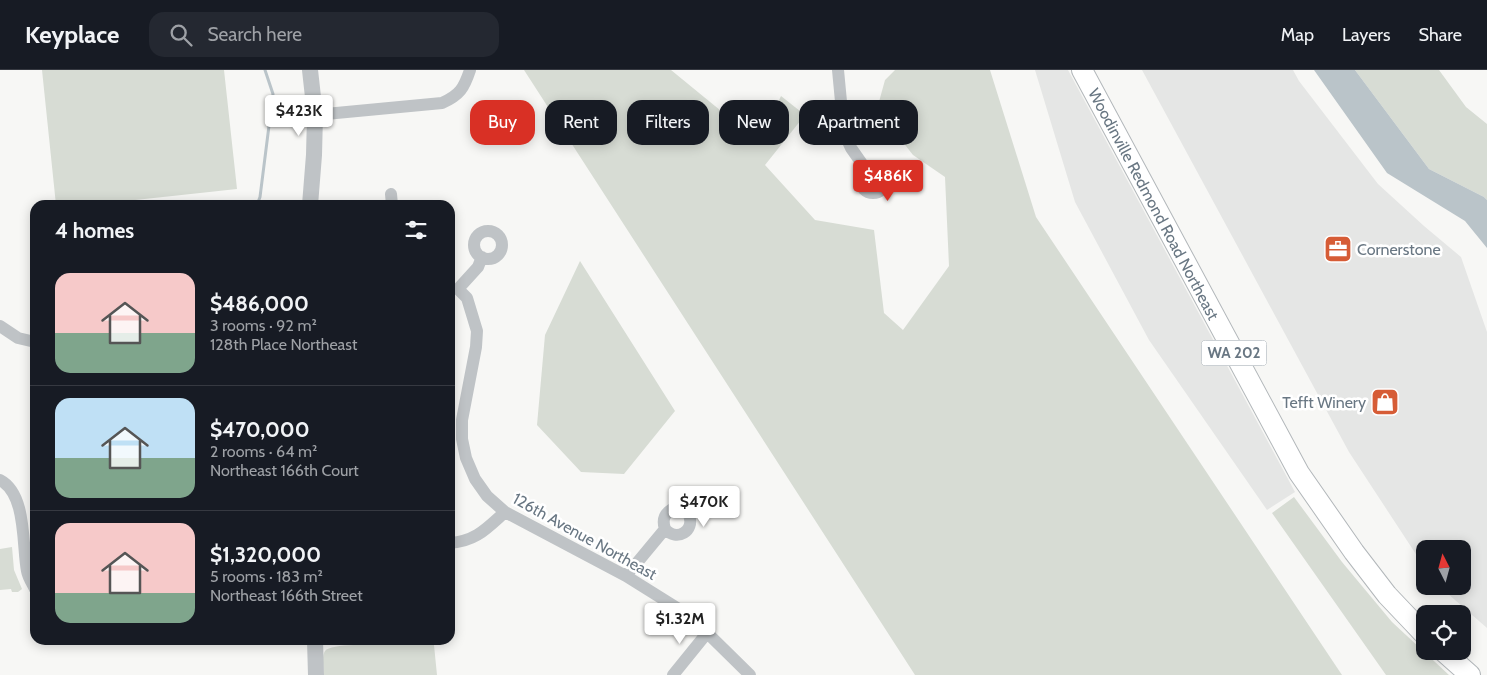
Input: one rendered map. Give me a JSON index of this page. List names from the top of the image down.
{
  "streets": {
    "main road": ["Woodinville Redmond Road Northeast", "WA 202"],
    "street": ["126th Avenue Northeast"]
  },
  "places": {
    "office": ["Cornerstone"],
    "shop": ["Tefft Winery"]
  },
  "north": "top",
  "page": {
    "header": "Keyplace",
    "search": "Search here",
    "nav": ["Map", "Layers", "Share"],
    "price": [
      "$423K",
      "$486K",
      "$470K",
      "$1.32M"
    ],
    "chip": [
      "Buy",
      "Rent",
      "Filters",
      "New",
      "Apartment"
    ],
    "heading": "4 homes",
    "list": [
      {
        "name": "$486,000",
        "note": "3 rooms · 92 m² · 128th Place Northeast"
      },
      {
        "name": "$470,000",
        "note": "2 rooms · 64 m² · Northeast 166th Court"
      },
      {
        "name": "$1,320,000",
        "note": "5 rooms · 183 m² · Northeast 166th Street"
      }
    ]
  }
}
